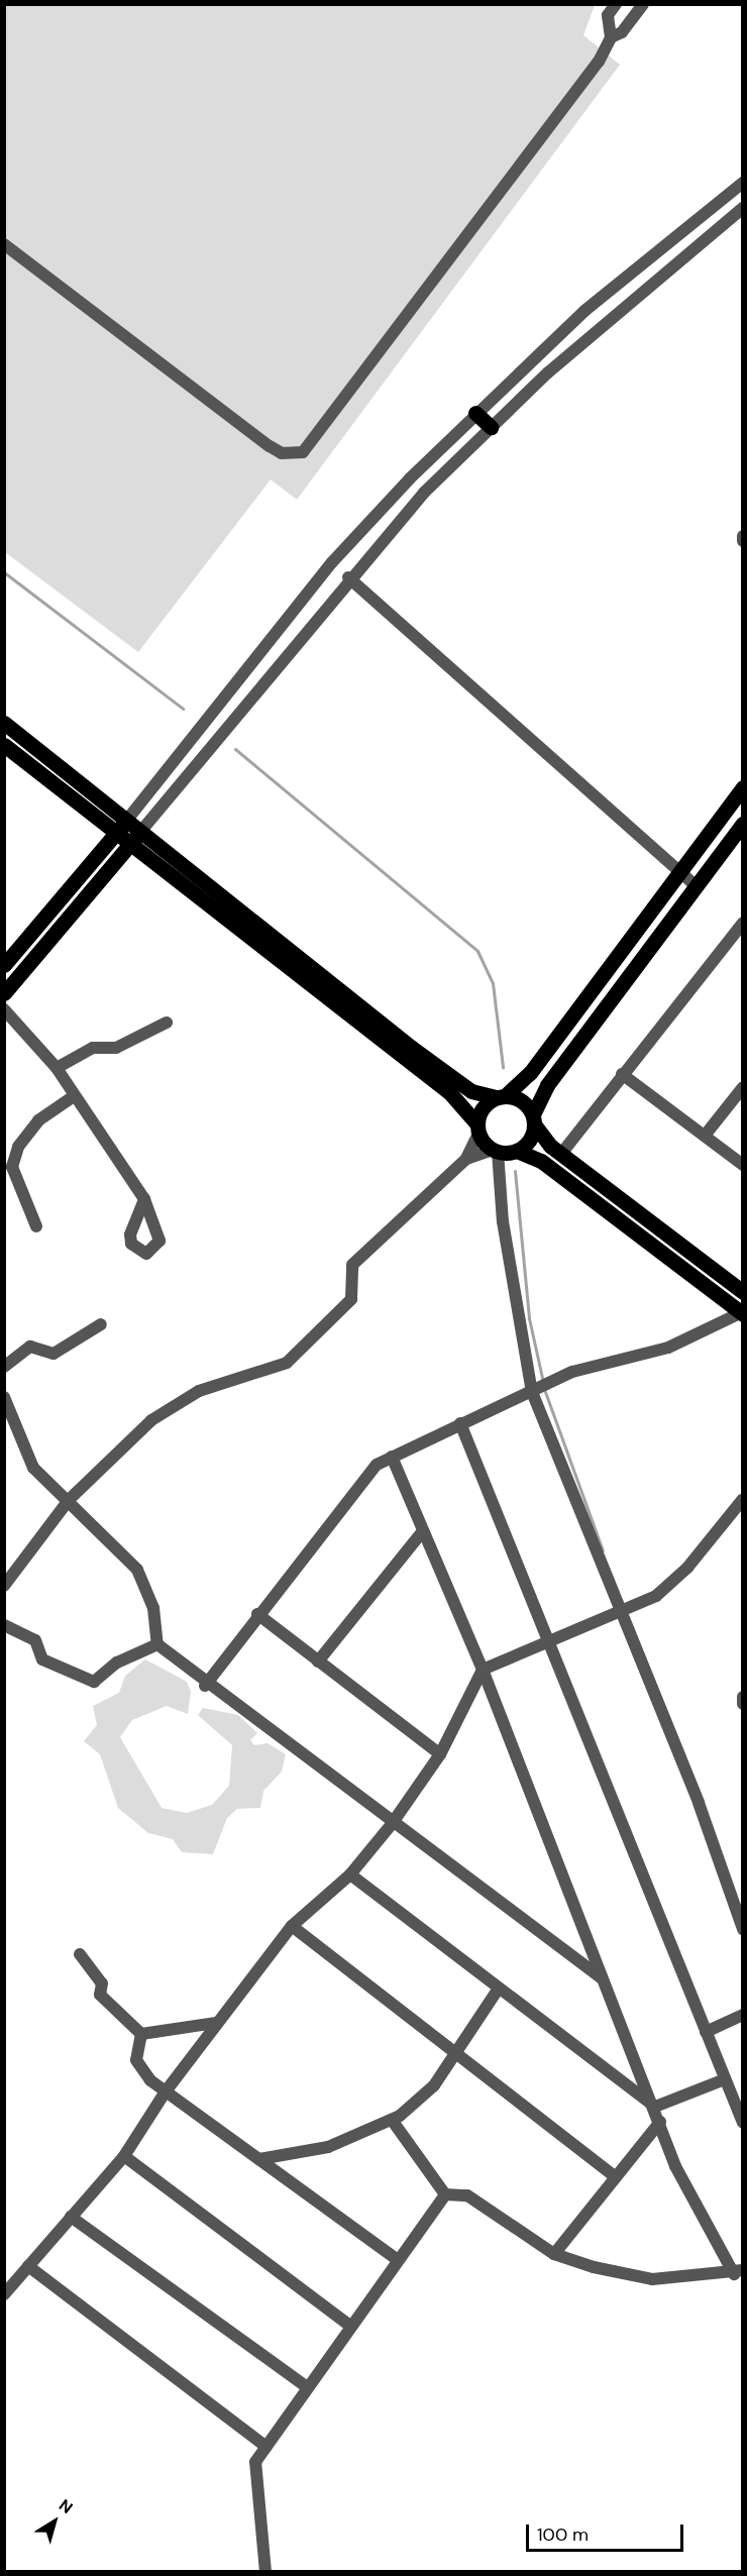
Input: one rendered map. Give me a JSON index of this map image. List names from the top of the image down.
{
  "scale_bar": "100 m",
  "north": "top right"
}
